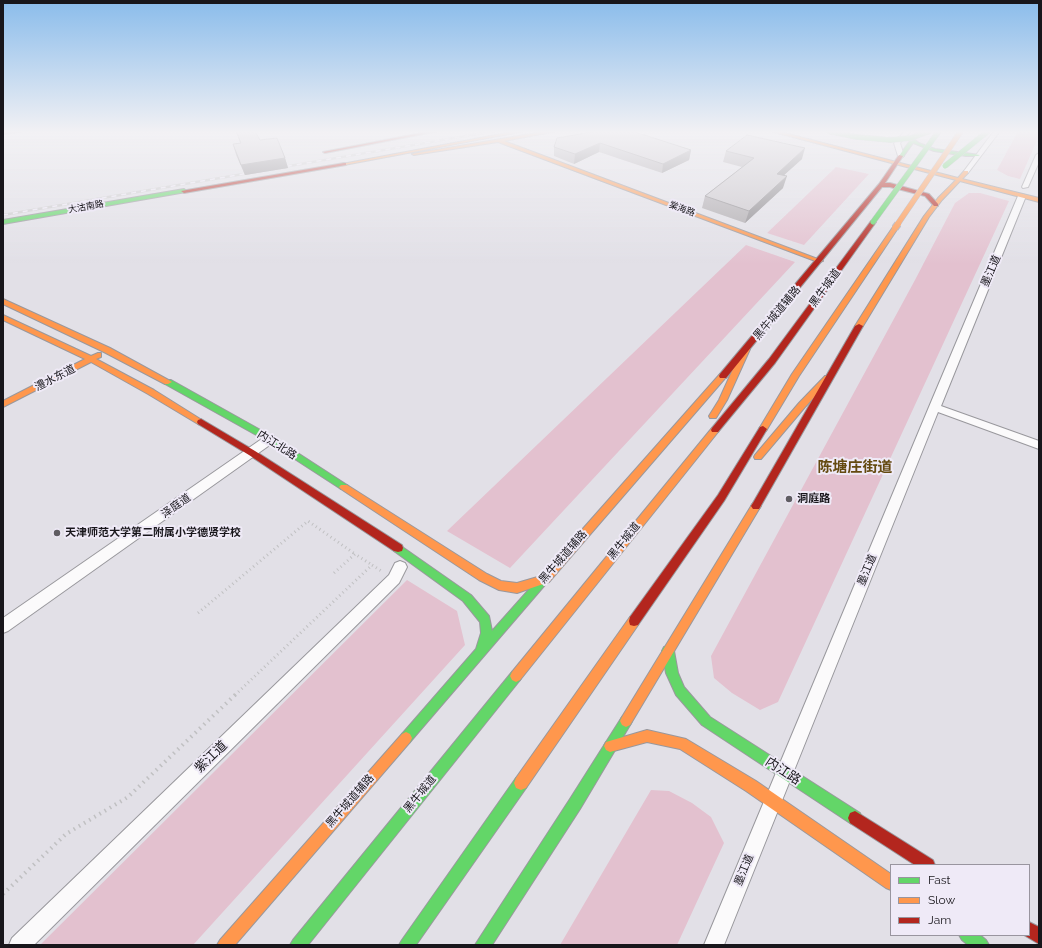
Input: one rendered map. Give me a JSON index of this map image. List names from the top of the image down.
{
  "streets": {
    "main road": [
      "大沽南路",
      "棠海路",
      "黑牛城道",
      "黑牛城道辅路",
      "澧水东道",
      "内江北路",
      "内江路"
    ],
    "street": ["墨江道", "泽庭道", "紫江道"]
  },
  "crossings": [
    ["棠海路", "黑牛城道辅路"],
    ["墨江道", "内江路"],
    ["黑牛城道辅路", "内江北路"],
    ["澧水东道", "内江北路"],
    ["内江北路", "泽庭道"]
  ],
  "districts": ["陈塘庄街道"],
  "places": ["洞庭路", "天津师范大学第二附属小学德贤学校"],
  "legend": ["Fast", "Slow", "Jam"]
}
